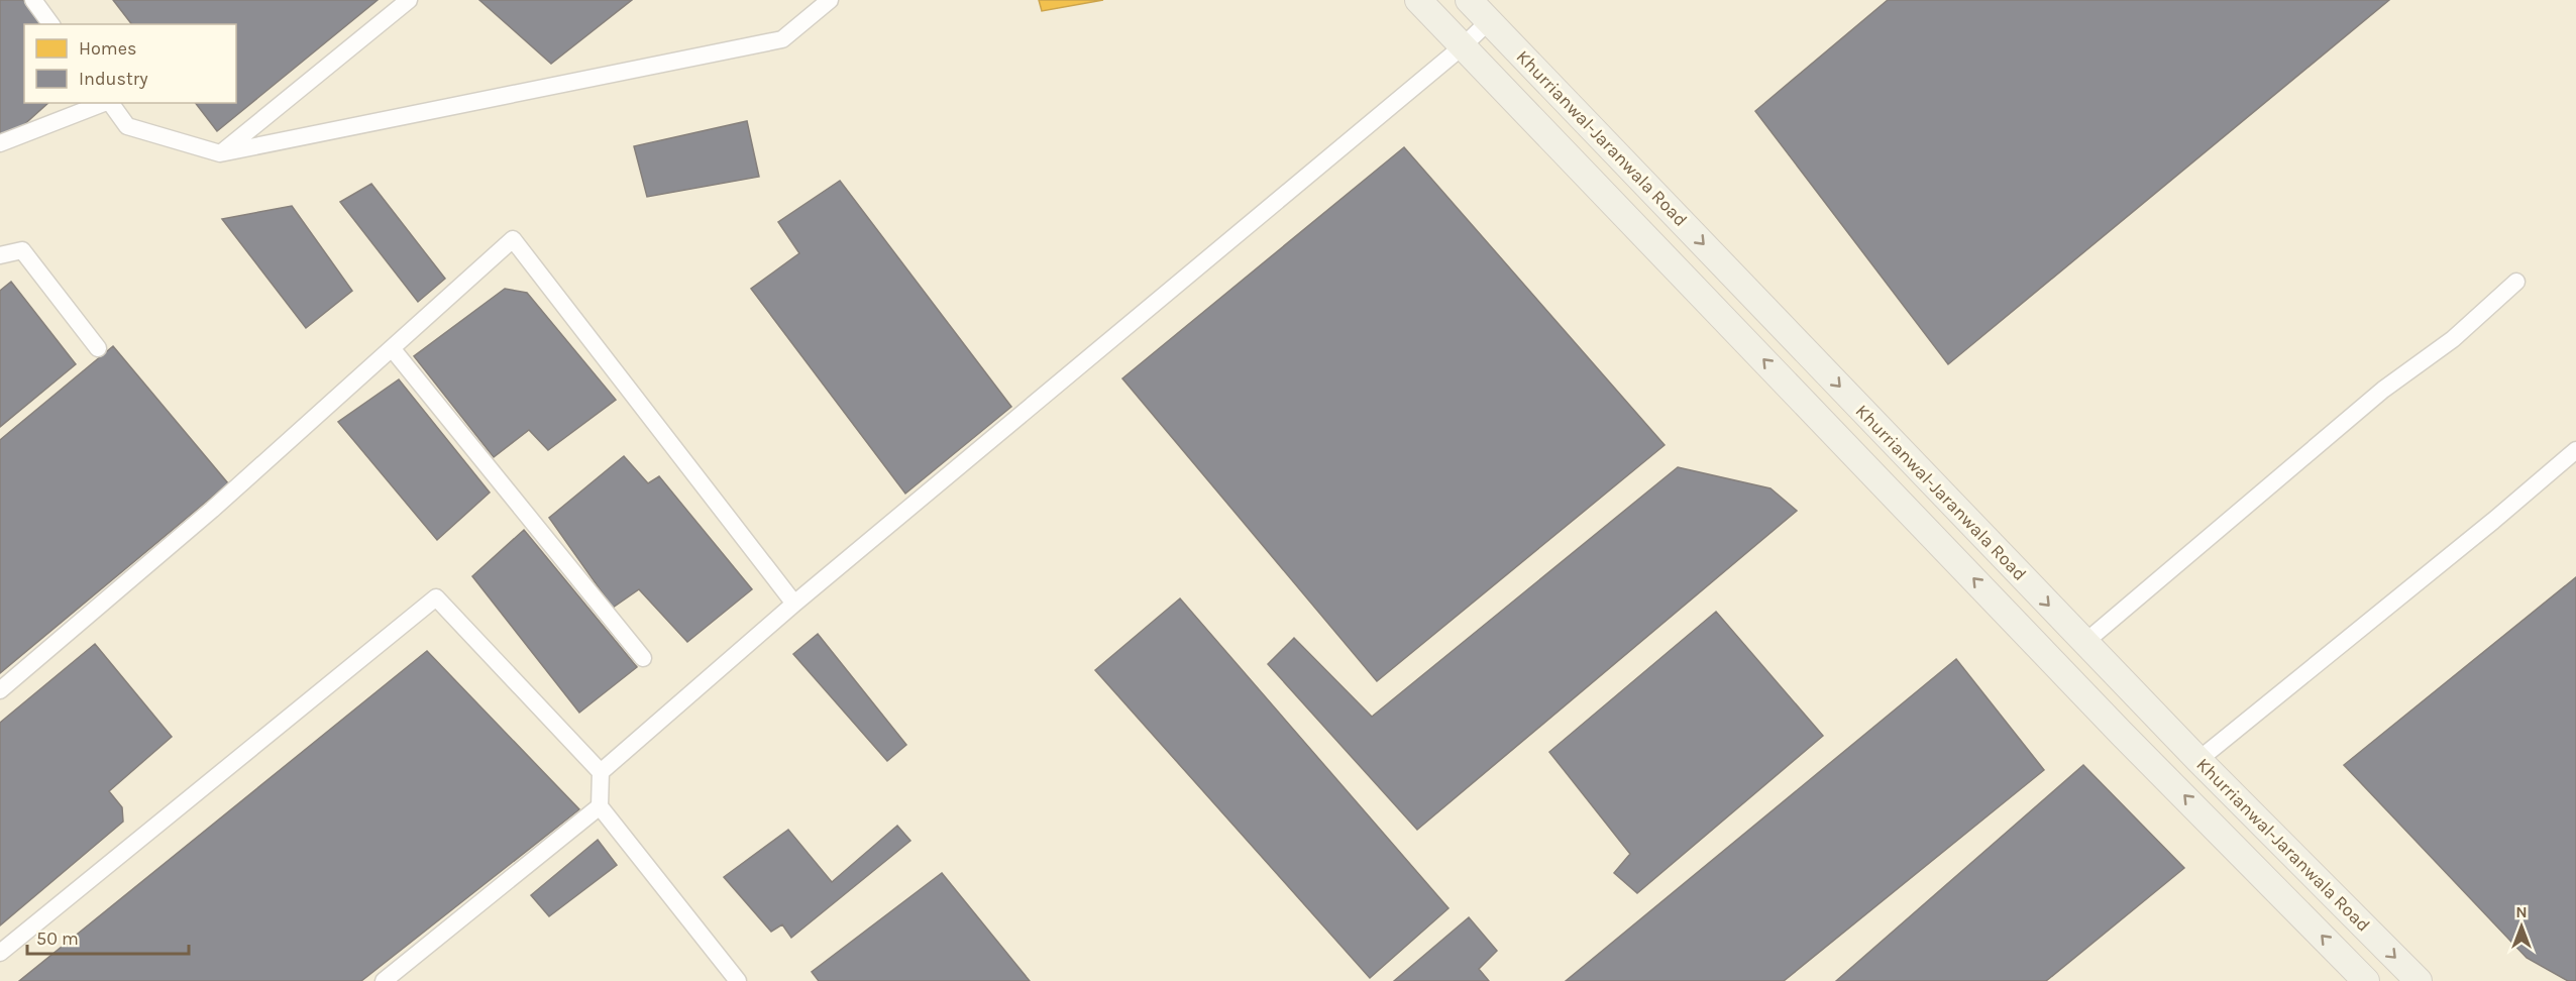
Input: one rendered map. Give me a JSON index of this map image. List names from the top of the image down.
{
  "streets": {
    "main road": ["Khurrianwal-Jaranwala Road"]
  },
  "legend": ["Homes", "Industry"],
  "scale_bar": "50 m",
  "north": "top"
}
